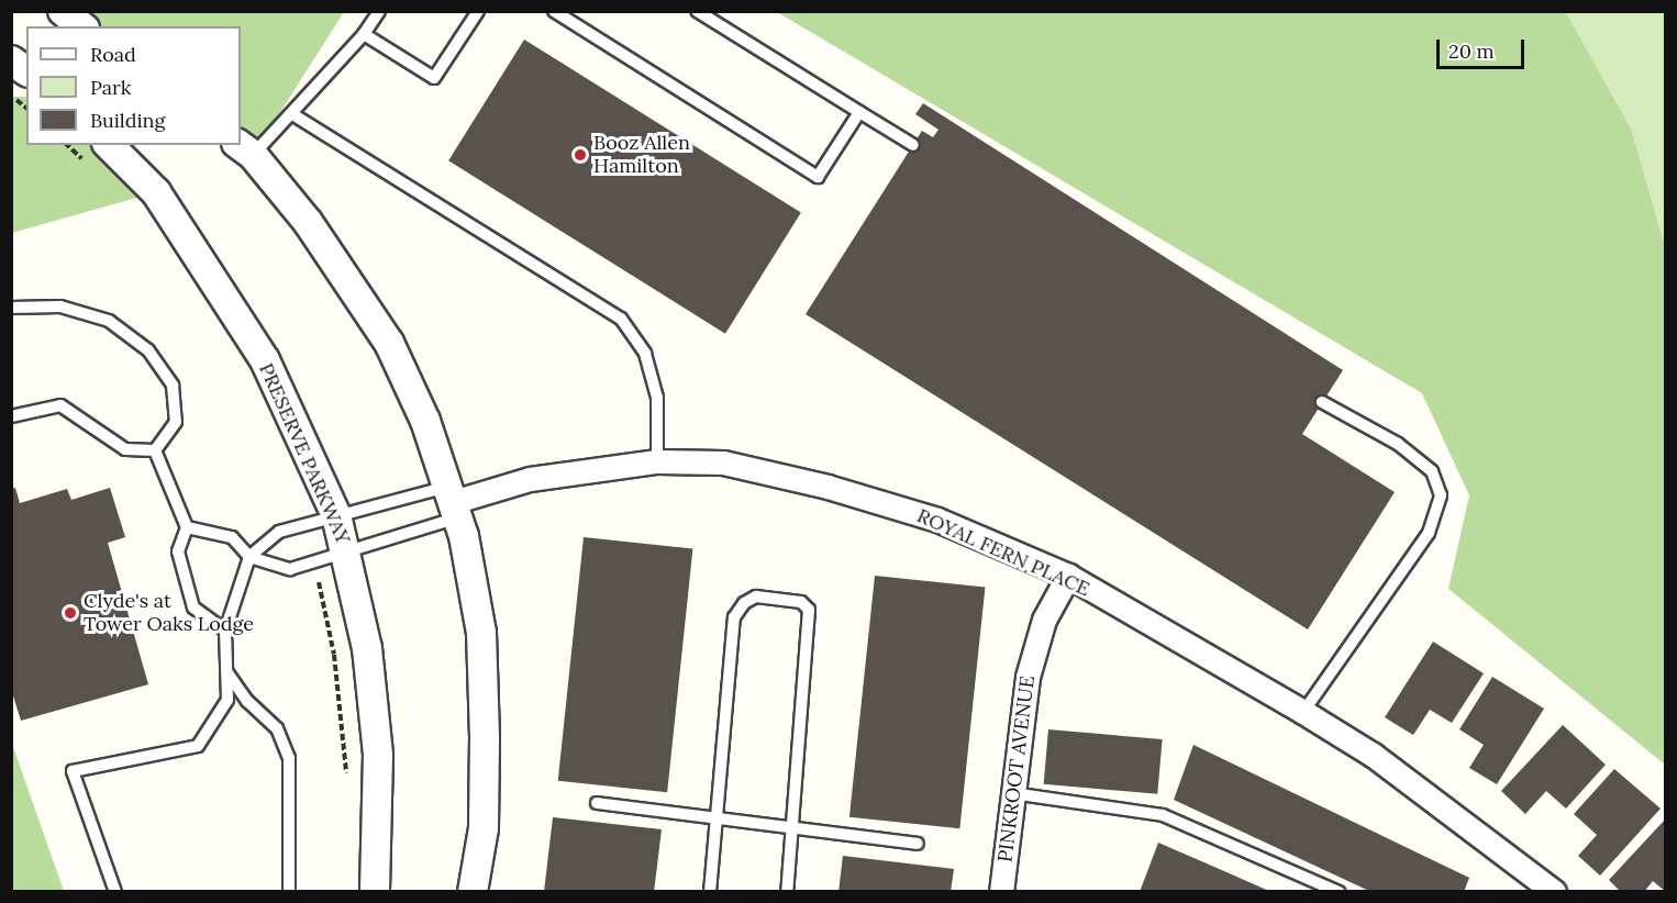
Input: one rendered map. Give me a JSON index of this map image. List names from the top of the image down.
{
  "streets": {
    "street": ["PRESERVE PARKWAY", "ROYAL FERN PLACE", "PINKROOT AVENUE"]
  },
  "crossings": [
    ["ROYAL FERN PLACE", "PINKROOT AVENUE"]
  ],
  "places": ["Booz Allen Hamilton", "Clyde's at Tower Oaks Lodge"],
  "legend": ["Road", "Park", "Building"],
  "scale_bar": "20 m"
}
